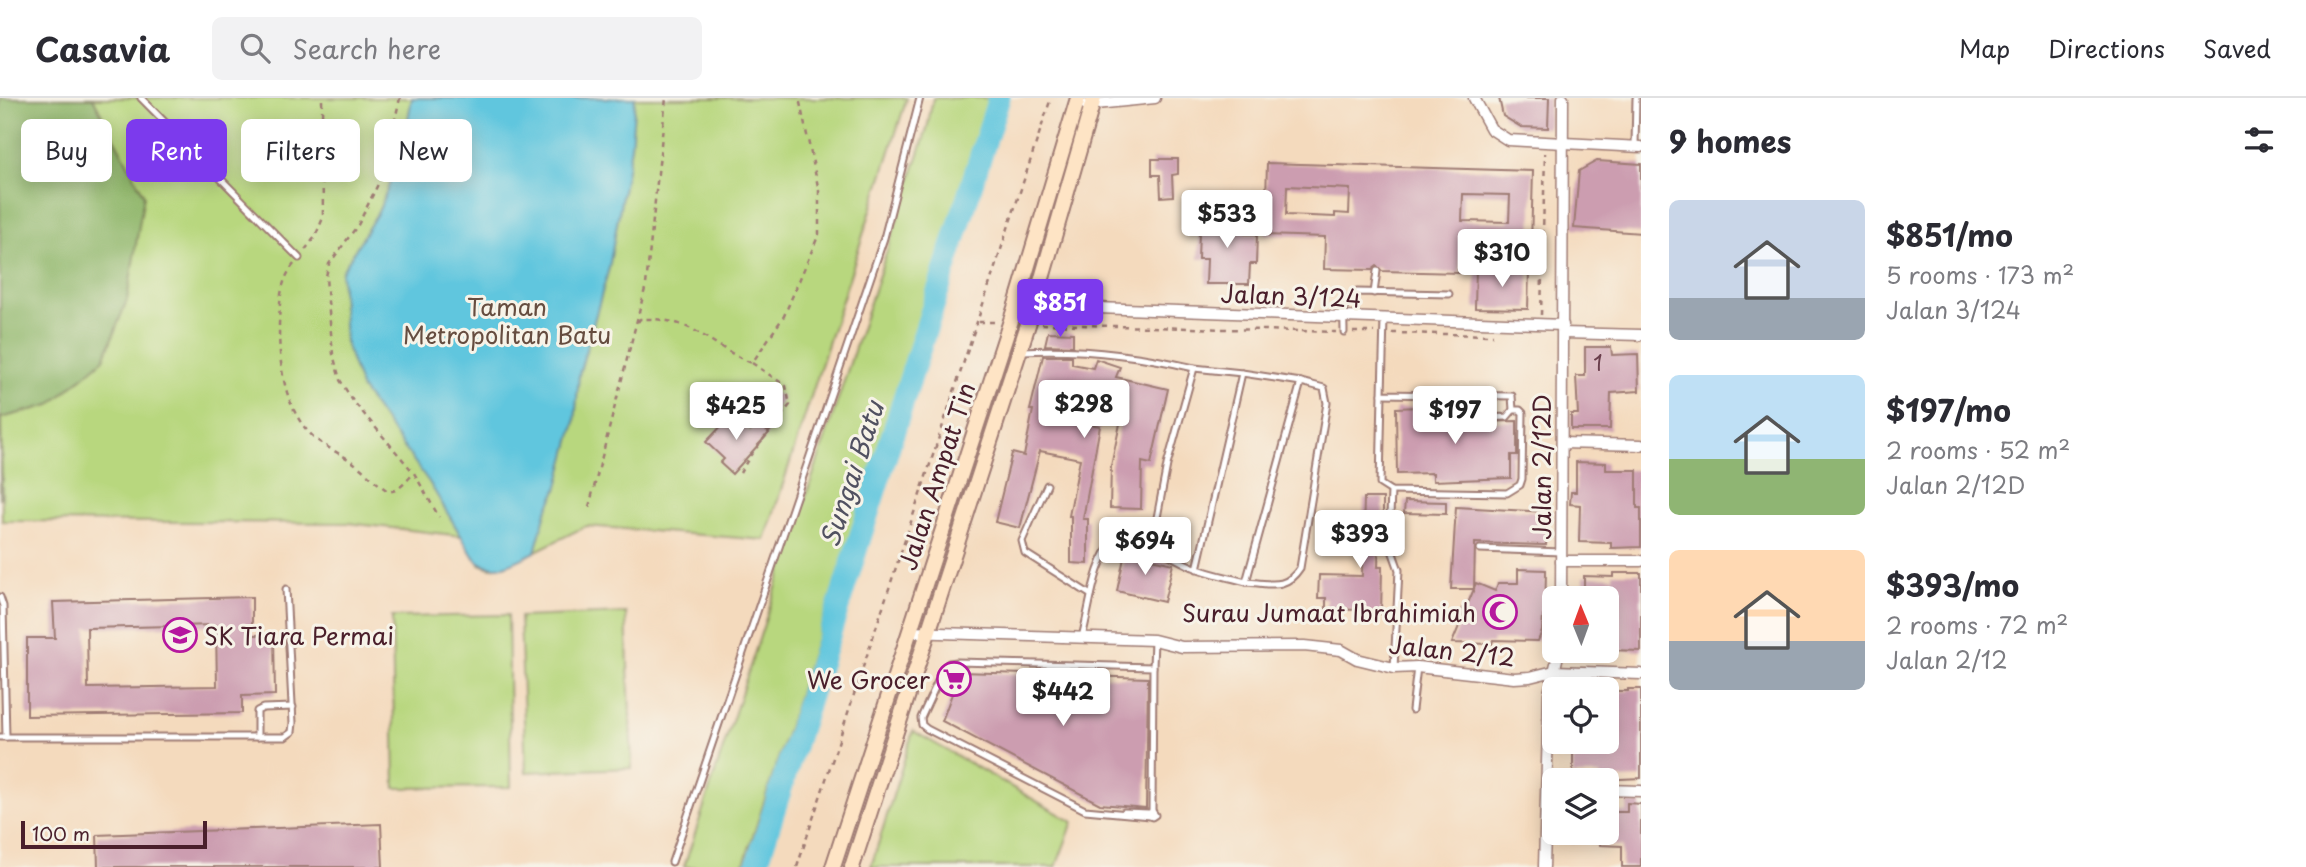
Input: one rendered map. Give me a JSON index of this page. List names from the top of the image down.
{
  "streets": {
    "street": [
      "Jalan 3/124",
      "Jalan 2/12D",
      "Jalan Ampat Tin",
      "Jalan 2/12"
    ]
  },
  "crossings": [
    ["Jalan 3/124", "Jalan 2/12D"],
    ["Jalan 3/124", "Jalan Ampat Tin"],
    ["Jalan Ampat Tin", "Jalan 2/12"]
  ],
  "water": ["Sungai Batu"],
  "parks": ["Taman Metropolitan Batu"],
  "places": {
    "mosque": ["Surau Jumaat Ibrahimiah"],
    "school or university": ["SK Tiara Permai"],
    "supermarket": ["We Grocer"]
  },
  "house_numbers": ["1"],
  "scale_bar": "100 m",
  "north": "top",
  "page": {
    "header": "Casavia",
    "search": "Search here",
    "nav": ["Map", "Directions", "Saved"],
    "heading": "9 homes",
    "chip": [
      "Buy",
      "Rent",
      "Filters",
      "New"
    ],
    "list": [
      {
        "name": "$851/mo",
        "note": "5 rooms · 173 m² · Jalan 3/124"
      },
      {
        "name": "$197/mo",
        "note": "2 rooms · 52 m² · Jalan 2/12D"
      },
      {
        "name": "$393/mo",
        "note": "2 rooms · 72 m² · Jalan 2/12"
      }
    ],
    "price": [
      "$533",
      "$310",
      "$851",
      "$298",
      "$425",
      "$197",
      "$393",
      "$694",
      "$442"
    ],
    "scale": "100 m"
  }
}
